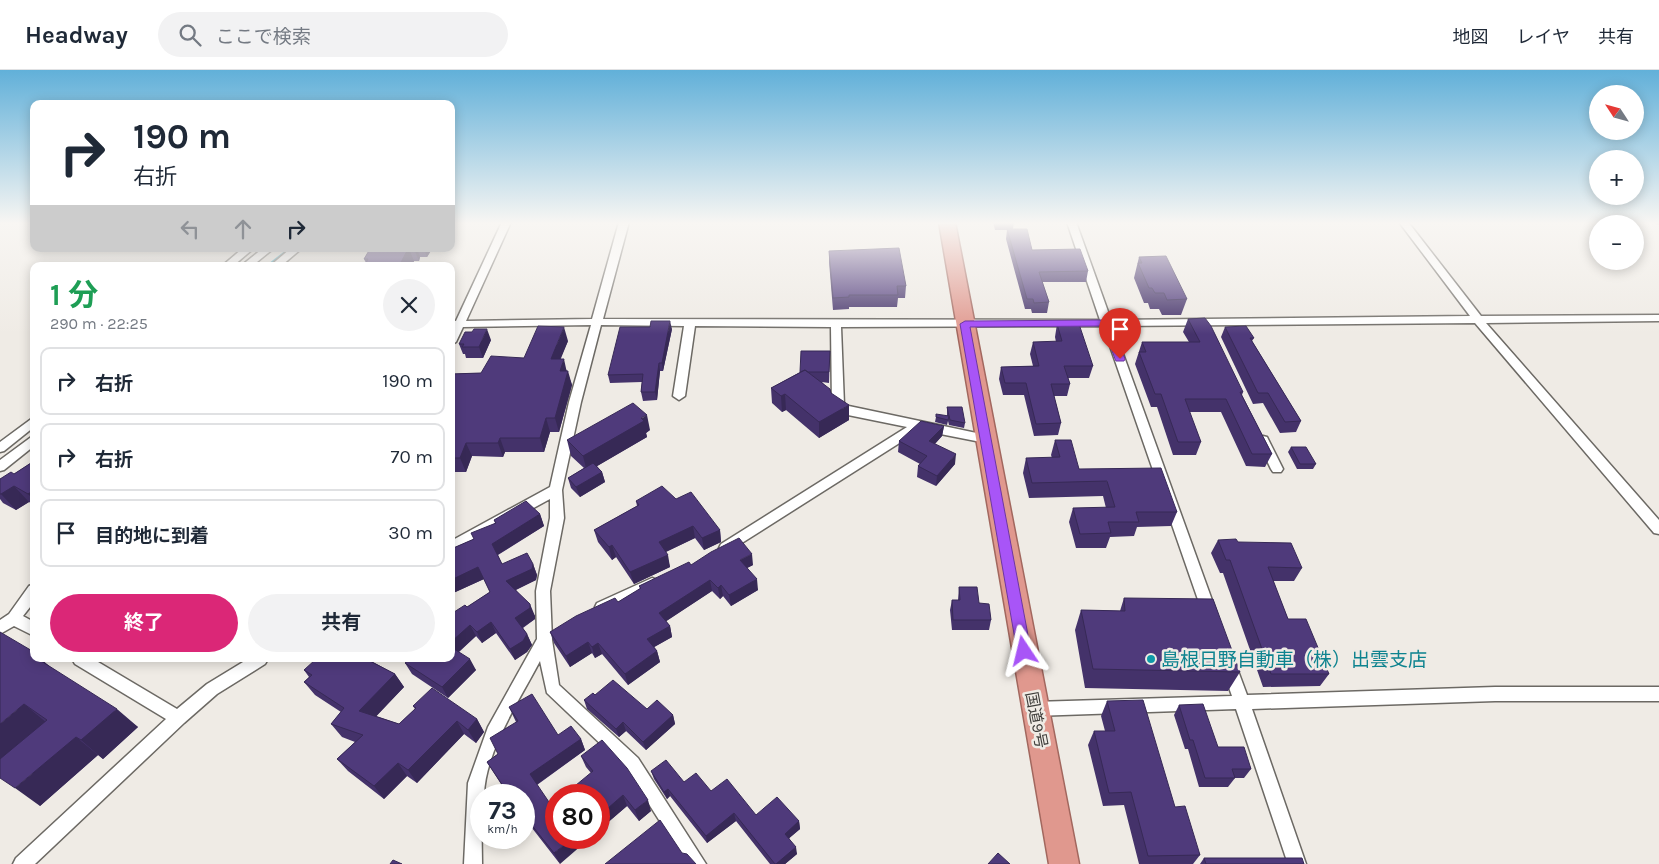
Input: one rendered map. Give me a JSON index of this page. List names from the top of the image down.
{
  "streets": {
    "highway": ["国道9号"]
  },
  "places": ["島根日野自動車（株）出雲支店"],
  "north": "top left",
  "page": {
    "header": "Headway",
    "search": "ここで検索",
    "nav": ["地図", "レイヤ", "共有"],
    "map_buttons": ["+", "−"],
    "turn": ["190 m", "右折"],
    "heading": ["1 分", "290 m · 22:25"],
    "list": [
      {
        "name": "右折",
        "value": "190 m"
      },
      {
        "name": "右折",
        "value": "70 m"
      },
      {
        "name": "目的地に到着",
        "value": "30 m"
      }
    ],
    "buttons": ["終了", "共有"],
    "speed": "73 km/h",
    "limit": "80"
  }
}
